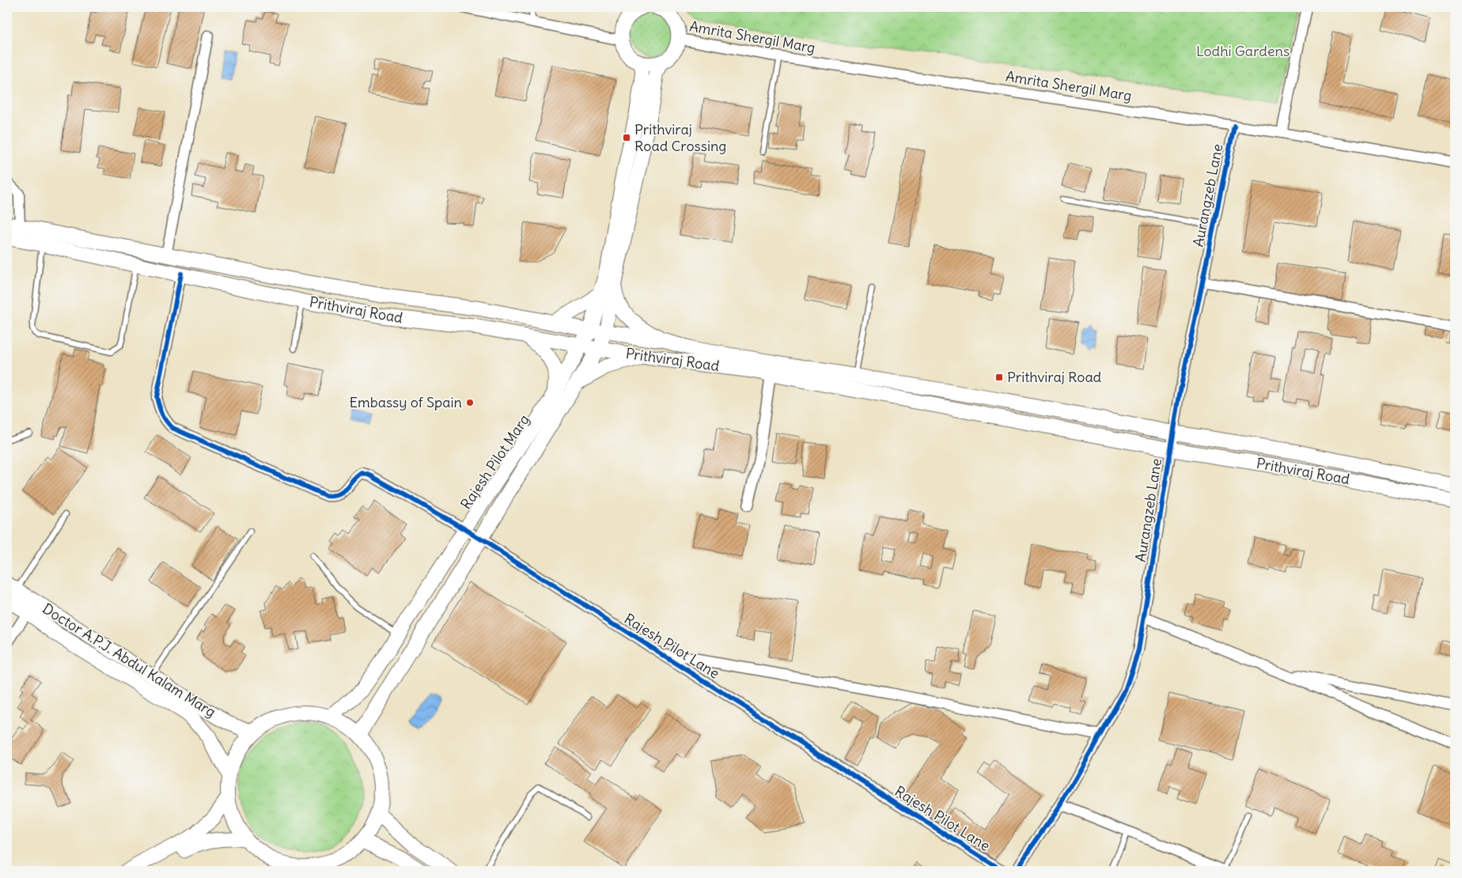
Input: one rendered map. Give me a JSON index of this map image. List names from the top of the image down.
{
  "streets": {
    "main road": ["Prithviraj Road", "Rajesh Pilot Marg", "Doctor A.P.J. Abdul Kalam Marg"],
    "street": ["Amrita Shergil Marg", "Aurangzeb Lane", "Rajesh Pilot Lane"]
  },
  "crossings": [
    ["Amrita Shergil Marg", "Aurangzeb Lane"],
    ["Aurangzeb Lane", "Prithviraj Road"],
    ["Prithviraj Road", "Rajesh Pilot Marg"],
    ["Prithviraj Road", "Rajesh Pilot Lane"],
    ["Rajesh Pilot Marg", "Rajesh Pilot Lane"]
  ],
  "parks": ["Lodhi Gardens"],
  "places": {
    "transit": ["Prithviraj Road Crossing", "Prithviraj Road"],
    "other": ["Embassy of Spain"]
  }
}
